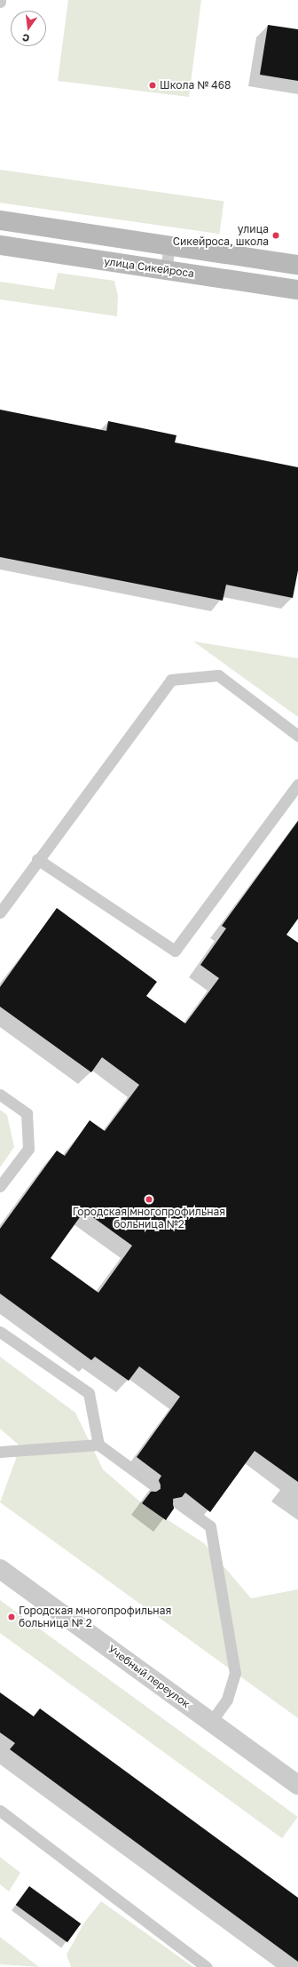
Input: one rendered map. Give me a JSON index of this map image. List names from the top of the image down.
{
  "streets": {
    "street": ["улица Сикейроса", "Учебный переулок"]
  },
  "places": [
    "Школа № 468",
    "улица Сикейроса, школа",
    "Городская многопрофильная больница №2",
    "Городская многопрофильная больница № 2"
  ],
  "north": "bottom"
}
